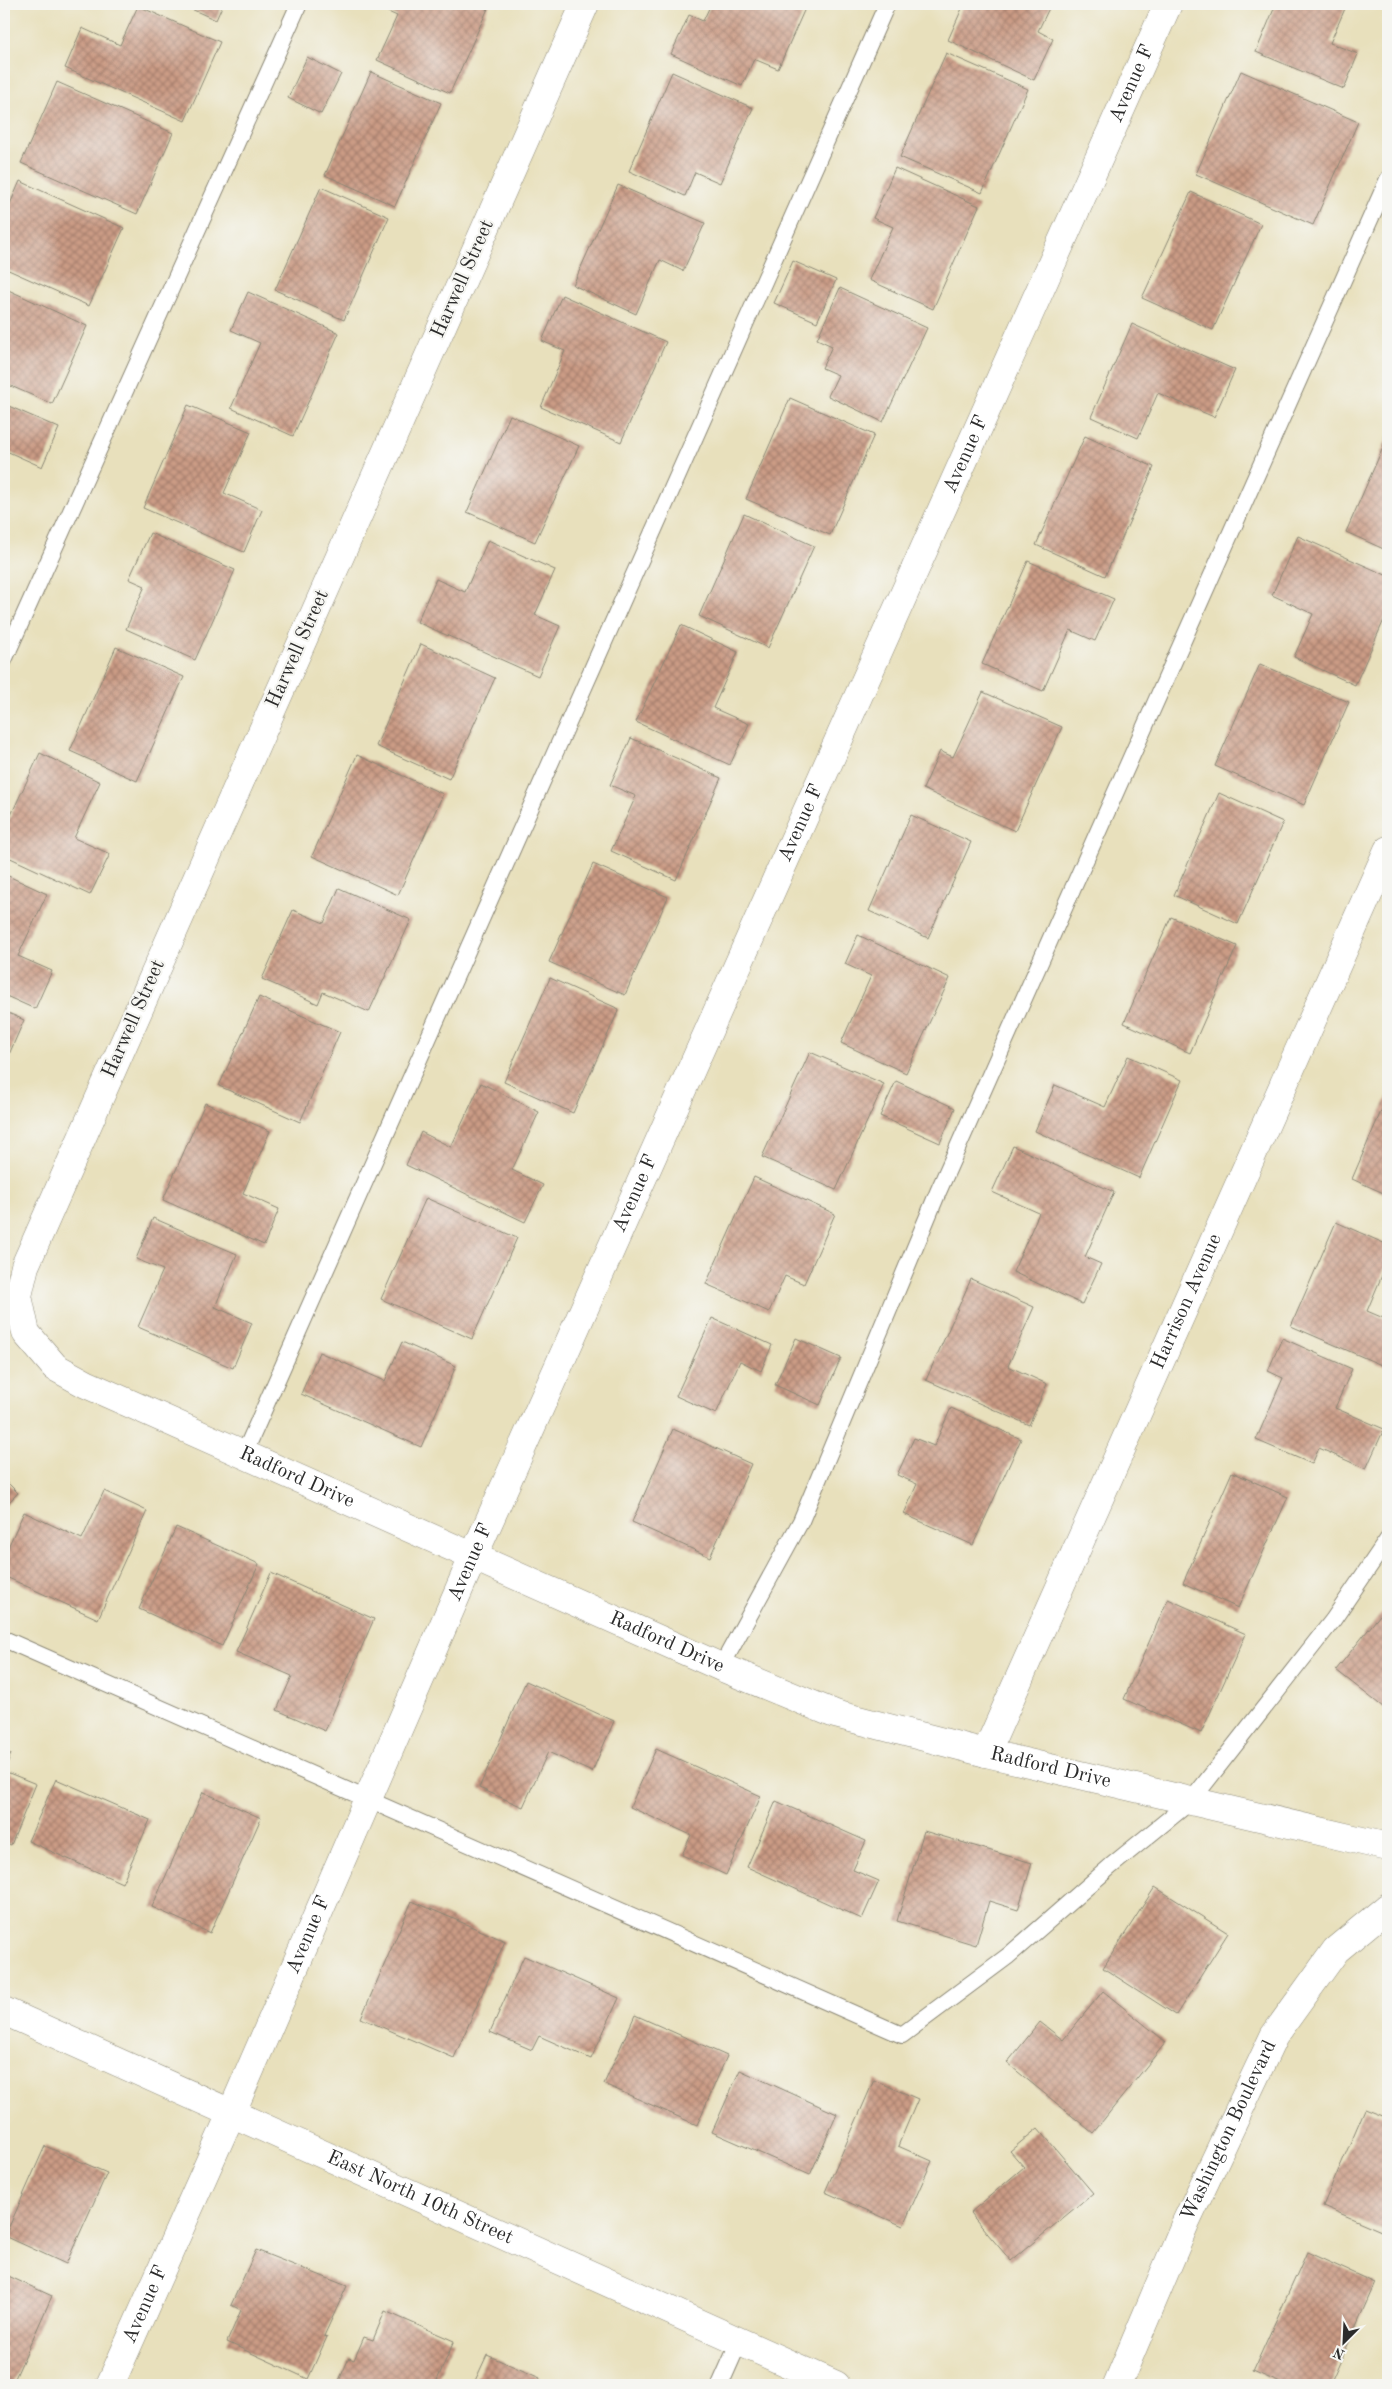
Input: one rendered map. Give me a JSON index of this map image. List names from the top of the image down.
{
  "streets": {
    "street": [
      "Avenue F",
      "Harwell Street",
      "Harrison Avenue",
      "Radford Drive",
      "Washington Boulevard",
      "East North 10th Street"
    ]
  },
  "crossings": [
    ["Avenue F", "Radford Drive"],
    ["Avenue F", "East North 10th Street"],
    ["Harwell Street", "Radford Drive"],
    ["Harrison Avenue", "Radford Drive"]
  ],
  "north": "bottom left"
}
